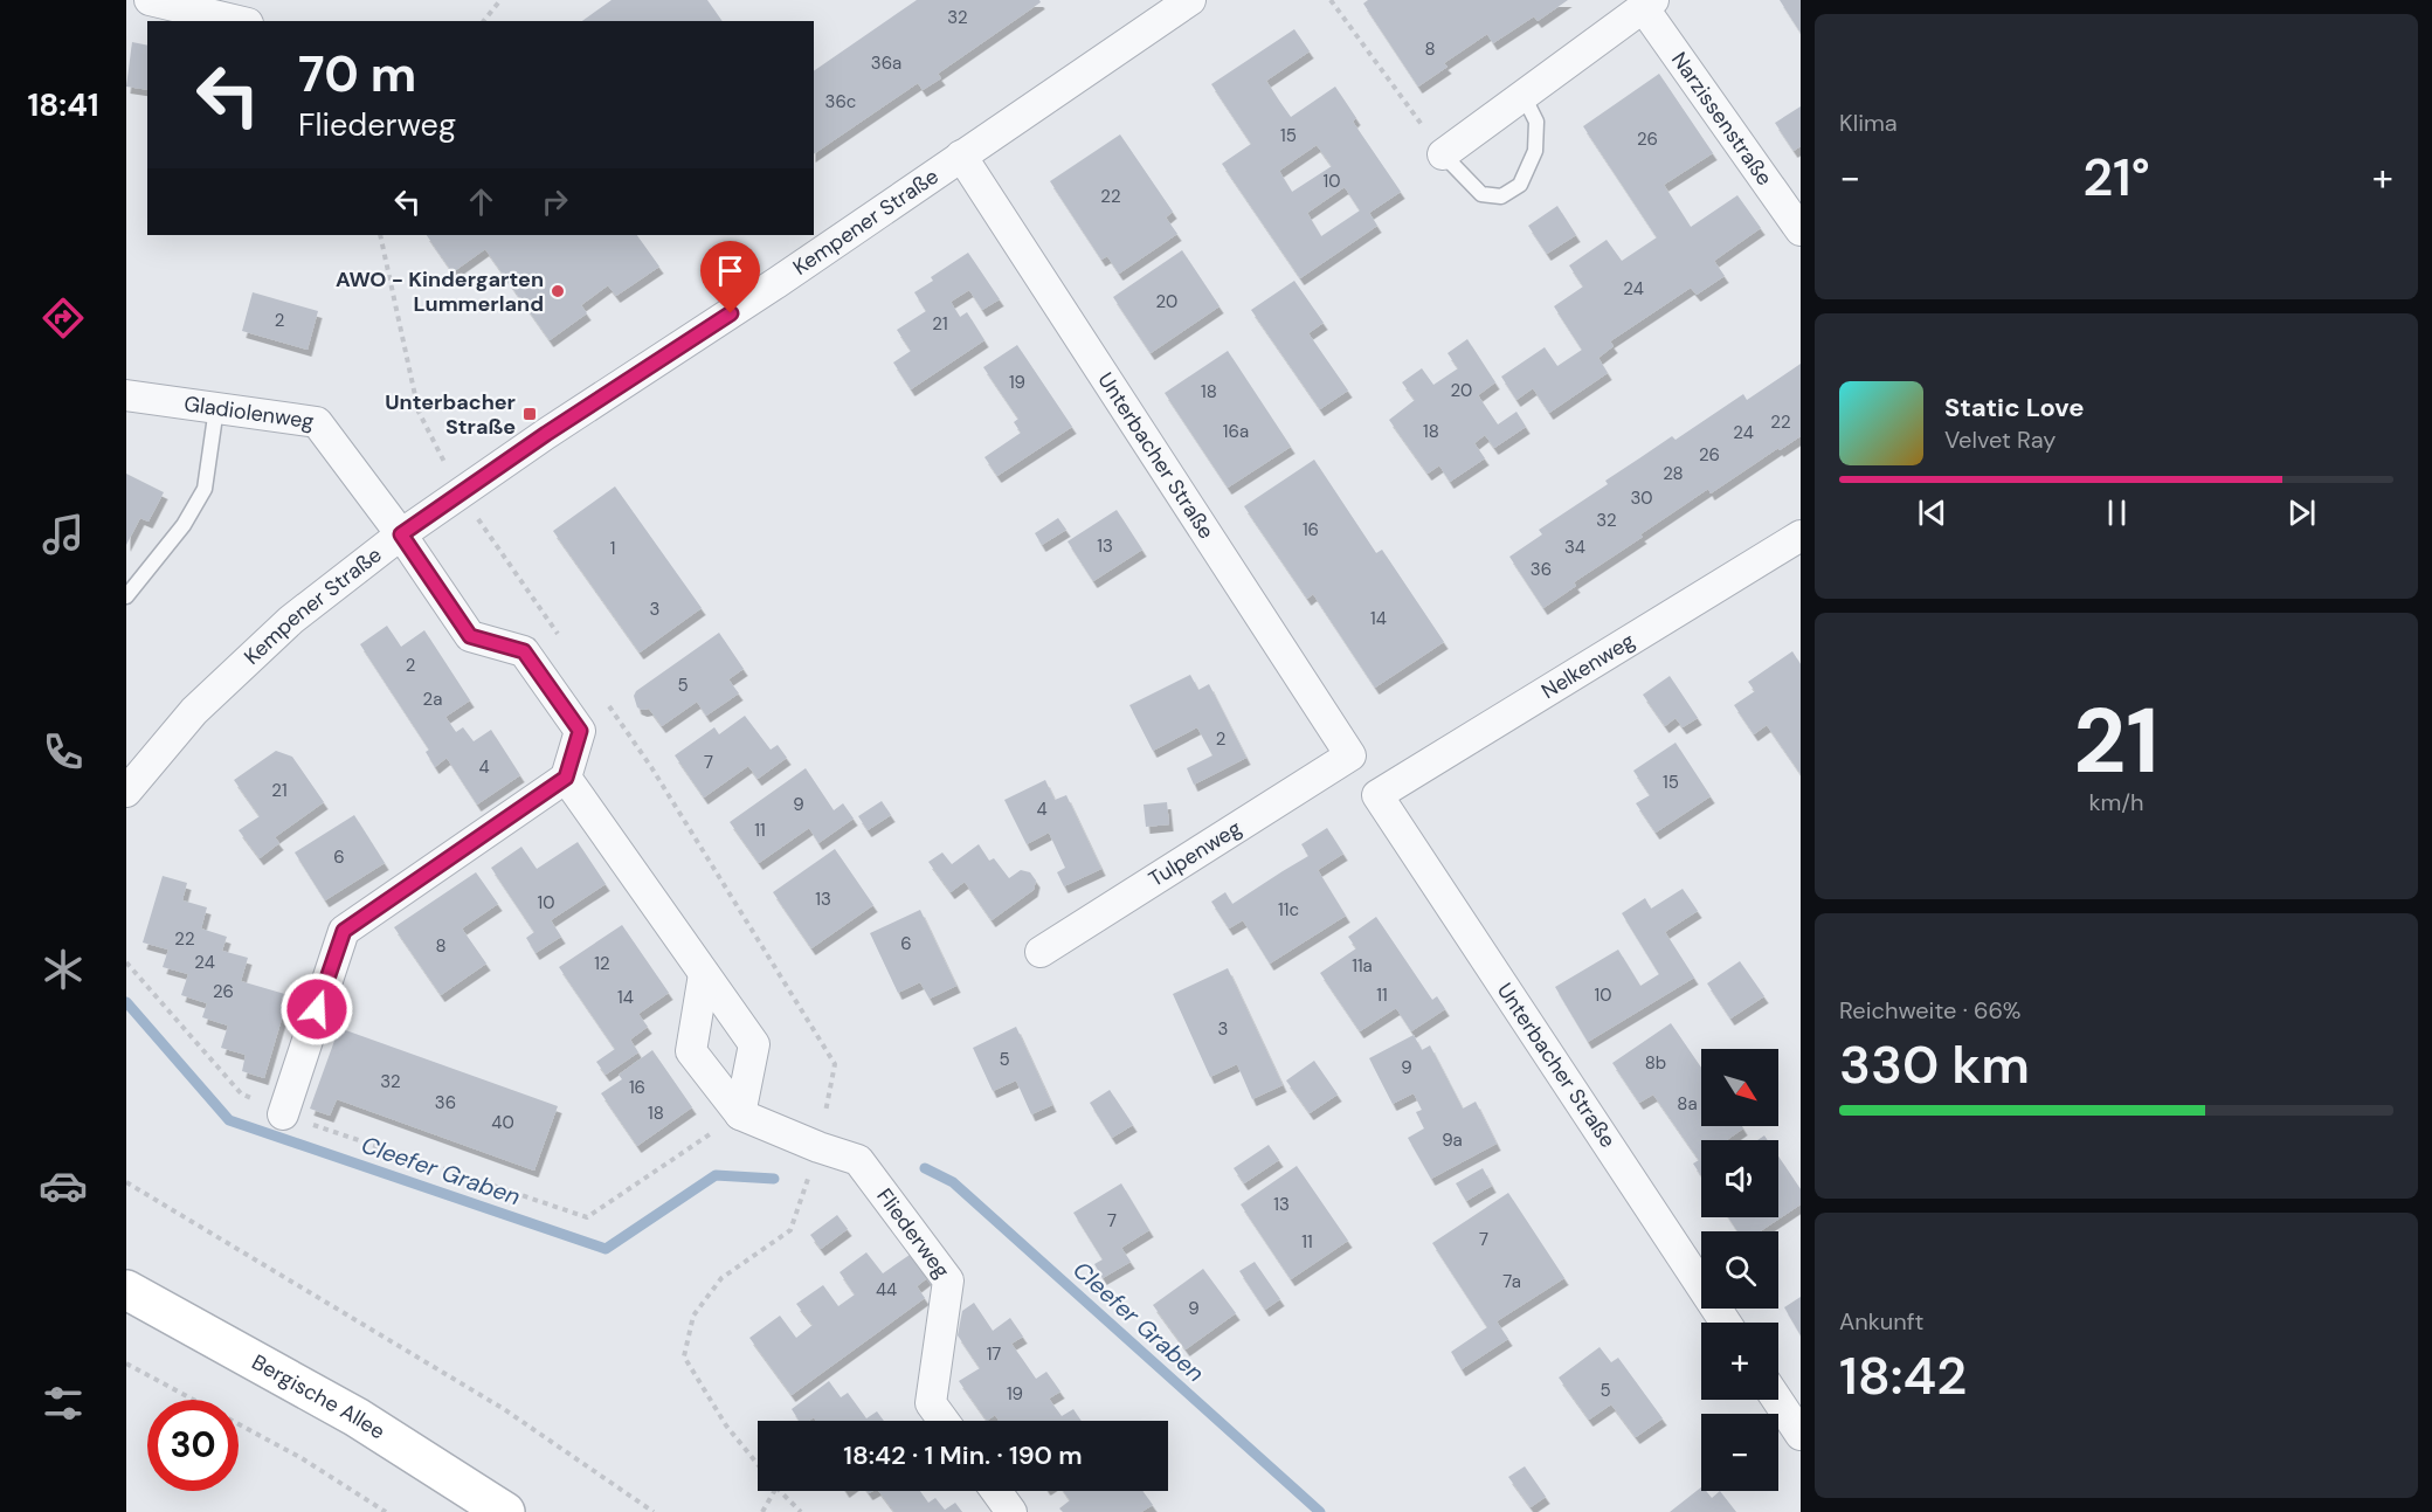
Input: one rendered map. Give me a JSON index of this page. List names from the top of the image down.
{
  "streets": {
    "main road": ["Bergische Allee"],
    "street": [
      "Narzissenstraße",
      "Kempener Straße",
      "Gladiolenweg",
      "Unterbacher Straße",
      "Nelkenweg",
      "Tulpenweg",
      "Fliederweg"
    ]
  },
  "crossings": [
    ["Kempener Straße", "Gladiolenweg"],
    ["Kempener Straße", "Unterbacher Straße"],
    ["Unterbacher Straße", "Nelkenweg"],
    ["Unterbacher Straße", "Tulpenweg"]
  ],
  "water": ["Cleefer Graben"],
  "places": {
    "other": ["AWO - Kindergarten Lummerland"],
    "transit": ["Unterbacher Straße"]
  },
  "house_numbers": [
    "32",
    "8",
    "36a",
    "36c",
    "15",
    "26",
    "10",
    "22",
    "24",
    "20",
    "2",
    "21",
    "19",
    "20",
    "18",
    "22",
    "16a",
    "18",
    "24",
    "26",
    "28",
    "30",
    "32",
    "16",
    "13",
    "34",
    "1",
    "36",
    "3",
    "14",
    "2",
    "5",
    "2a",
    "2",
    "7",
    "4",
    "15",
    "21",
    "9",
    "4",
    "11",
    "6",
    "13",
    "10",
    "11c",
    "22",
    "6",
    "8",
    "24",
    "12",
    "11a",
    "26",
    "11",
    "10",
    "14",
    "3",
    "5",
    "8b",
    "9",
    "32",
    "16",
    "36",
    "8a",
    "18",
    "40",
    "9a",
    "13",
    "7",
    "7",
    "11",
    "7a",
    "44",
    "9",
    "17",
    "5",
    "19"
  ],
  "north": "bottom right",
  "page": {
    "tabs": "18:41",
    "tile": [
      "Klima",
      ["21", "km/h"],
      ["Reichweite · 66%", "330 km"],
      ["Ankunft", "18:42"]
    ],
    "turn": ["70 m", "Fliederweg"],
    "heat": ["−", "21°", "+"],
    "song": ["Static Love", "Velvet Ray"],
    "map_buttons": ["+", "−"],
    "limit": "30",
    "trip": "18:42 · 1 Min. · 190 m"
  }
}
